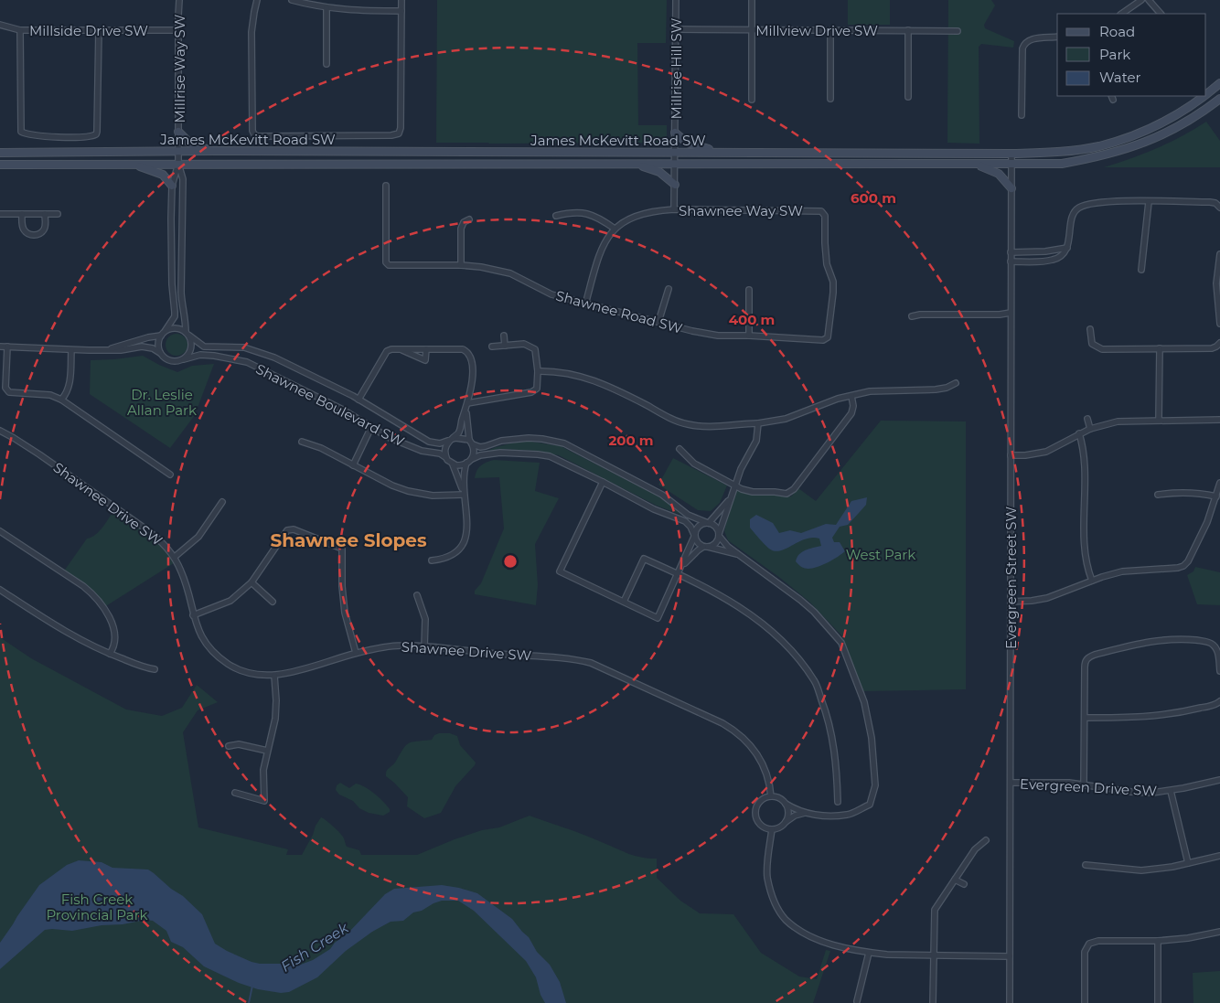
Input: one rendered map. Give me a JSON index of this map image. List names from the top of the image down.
{
  "streets": {
    "main road": ["James McKevitt Road SW"],
    "street": [
      "Millside Drive SW",
      "Millview Drive SW",
      "Millrise Way SW",
      "Millrise Hill SW",
      "Shawnee Way SW",
      "Shawnee Road SW",
      "Shawnee Boulevard SW",
      "Shawnee Drive SW",
      "Evergreen Street SW",
      "Evergreen Drive SW"
    ]
  },
  "crossings": [
    ["Millside Drive SW", "Millrise Way SW"],
    ["Millview Drive SW", "Millrise Hill SW"],
    ["Millrise Way SW", "James McKevitt Road SW"],
    ["Millrise Hill SW", "James McKevitt Road SW"],
    ["Millrise Hill SW", "Shawnee Way SW"],
    ["James McKevitt Road SW", "Evergreen Street SW"],
    ["Shawnee Way SW", "Shawnee Road SW"],
    ["Evergreen Street SW", "Evergreen Drive SW"]
  ],
  "districts": ["Shawnee Slopes"],
  "water": ["Fish Creek"],
  "parks": ["Dr. Leslie Allan Park", "West Park", "Fish Creek Provincial Park"],
  "legend": ["Road", "Park", "Water"],
  "rings": ["600 m", "400 m", "200 m"]
}
